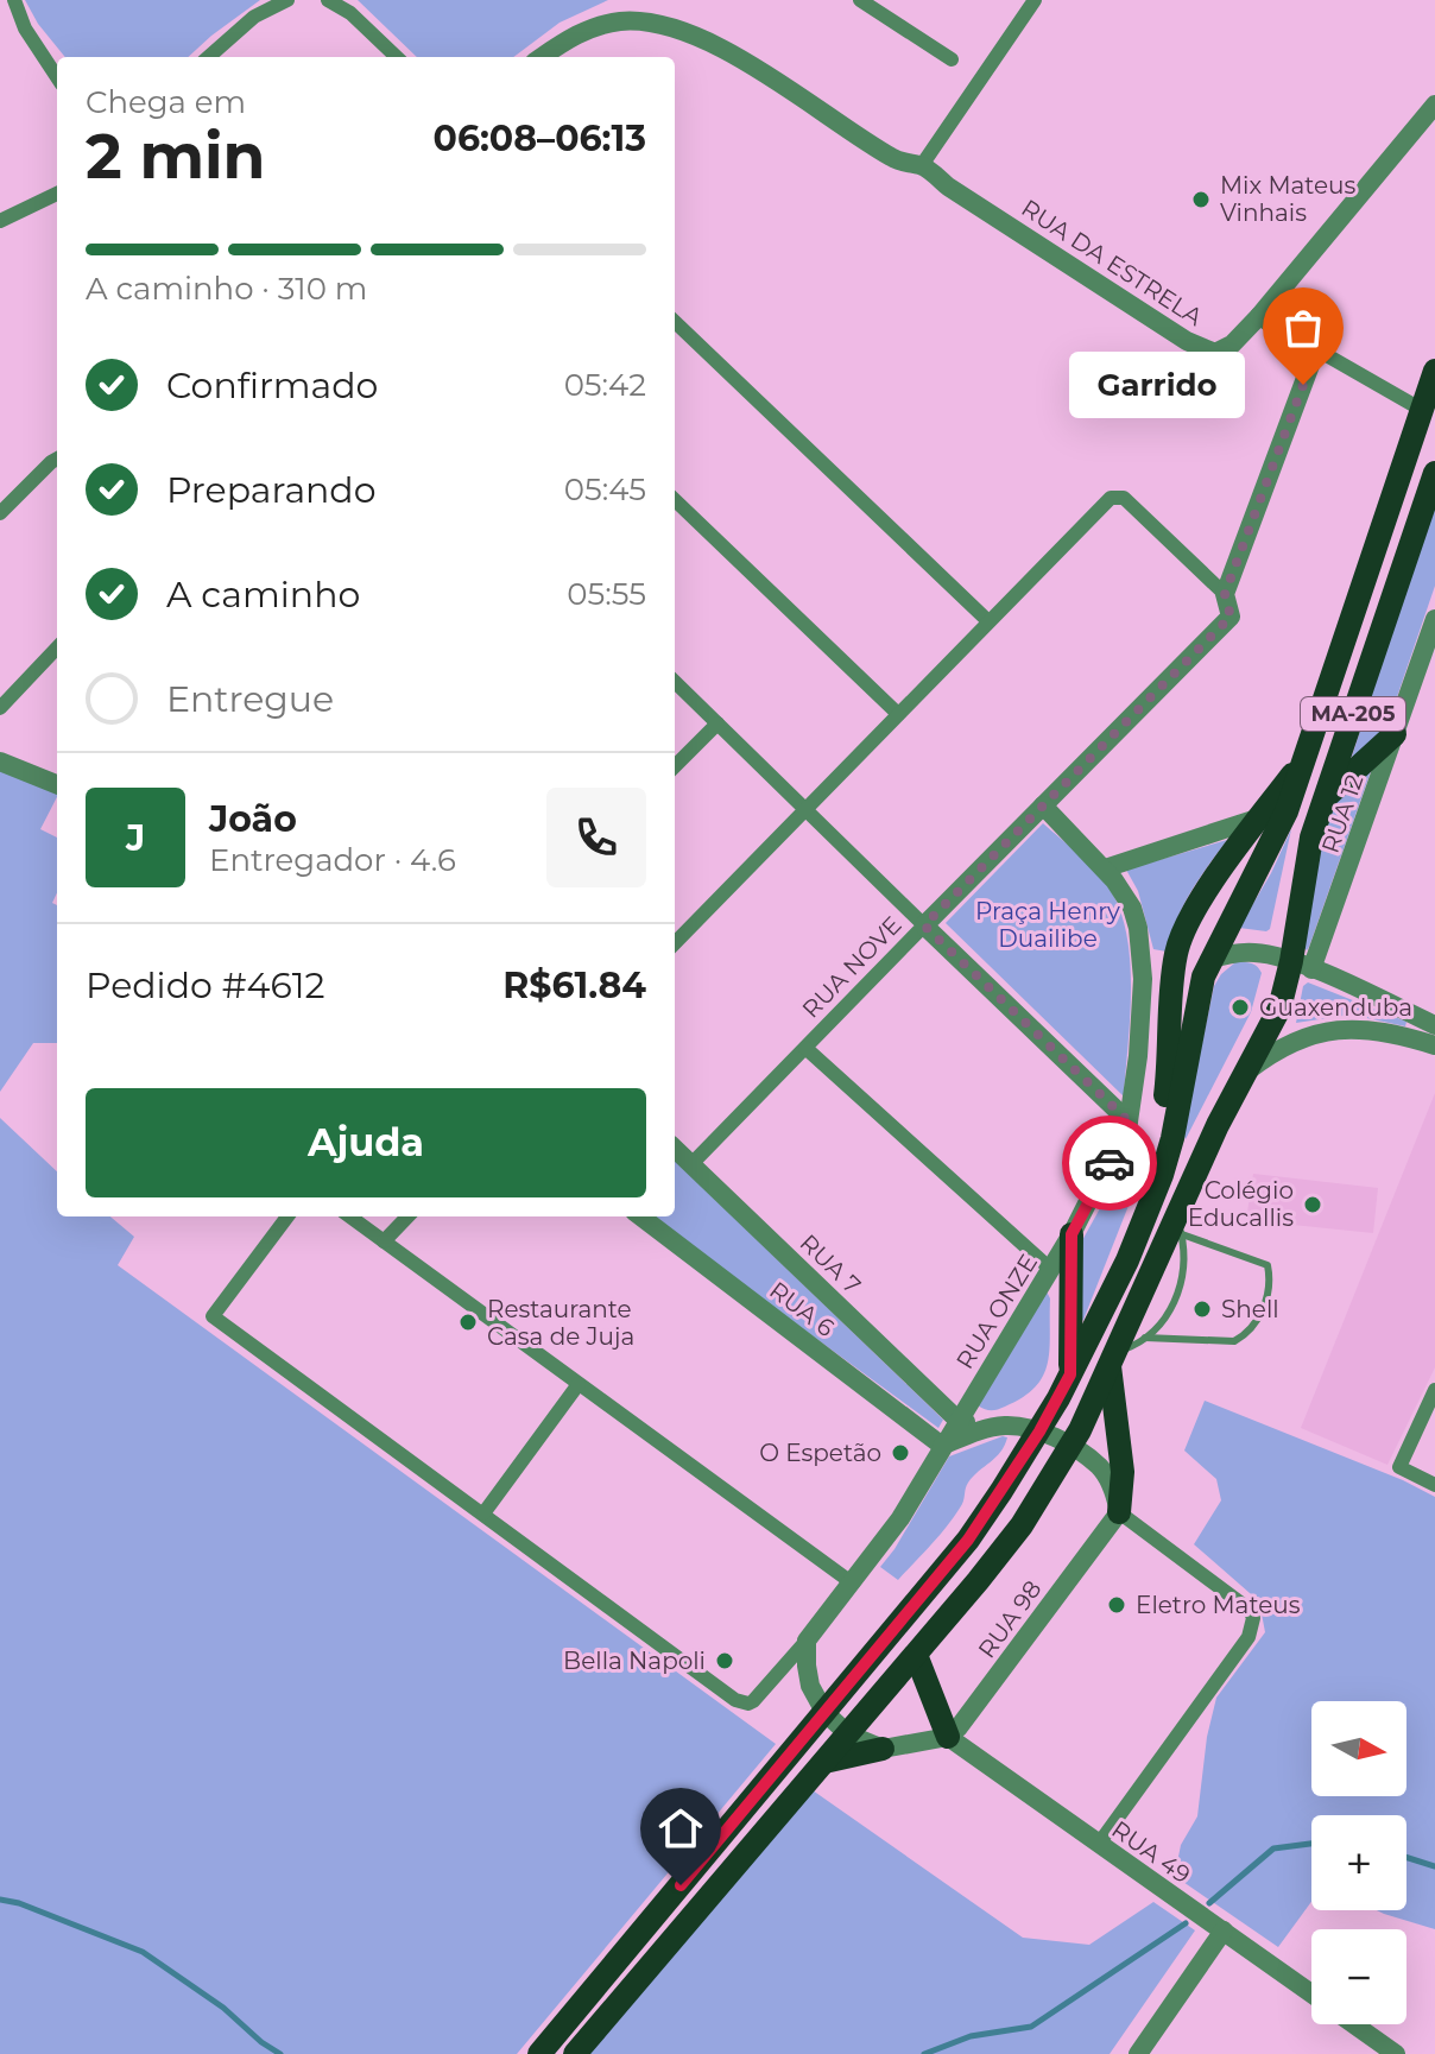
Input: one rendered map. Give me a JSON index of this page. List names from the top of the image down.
{
  "streets": {
    "main road": ["MA-205"],
    "street": [
      "RUA DA ESTRELA",
      "RUA 12",
      "RUA NOVE",
      "RUA 7",
      "RUA 6",
      "RUA ONZE",
      "RUA 98",
      "RUA 49"
    ]
  },
  "crossings": [
    ["MA-205", "RUA 12"],
    ["RUA NOVE", "RUA 7"],
    ["RUA NOVE", "RUA ONZE"],
    ["RUA 7", "RUA ONZE"],
    ["RUA 6", "RUA ONZE"],
    ["RUA 98", "RUA 49"]
  ],
  "parks": ["Praça Henry Duailibe"],
  "places": [
    "Mix Mateus Vinhais",
    "Garrido",
    "Guaxenduba",
    "Colégio Educallis",
    "Shell",
    "Restaurante Casa de Juja",
    "O Espetão",
    "Eletro Mateus",
    "Bella Napoli"
  ],
  "north": "right",
  "page": {
    "heading": ["2 min", "Chega em", "06:08–06:13"],
    "panel": [
      "João",
      "Entregador · 4.6",
      "Pedido #4612",
      "R$61.84"
    ],
    "bar": "A caminho · 310 m",
    "list": [
      ["Confirmado", "05:42"],
      ["Preparando", "05:45"],
      ["A caminho", "05:55"],
      "Entregue"
    ],
    "bubble": "Garrido",
    "round": "J",
    "buttons": "Ajuda",
    "map_buttons": ["+", "−"]
  }
}
